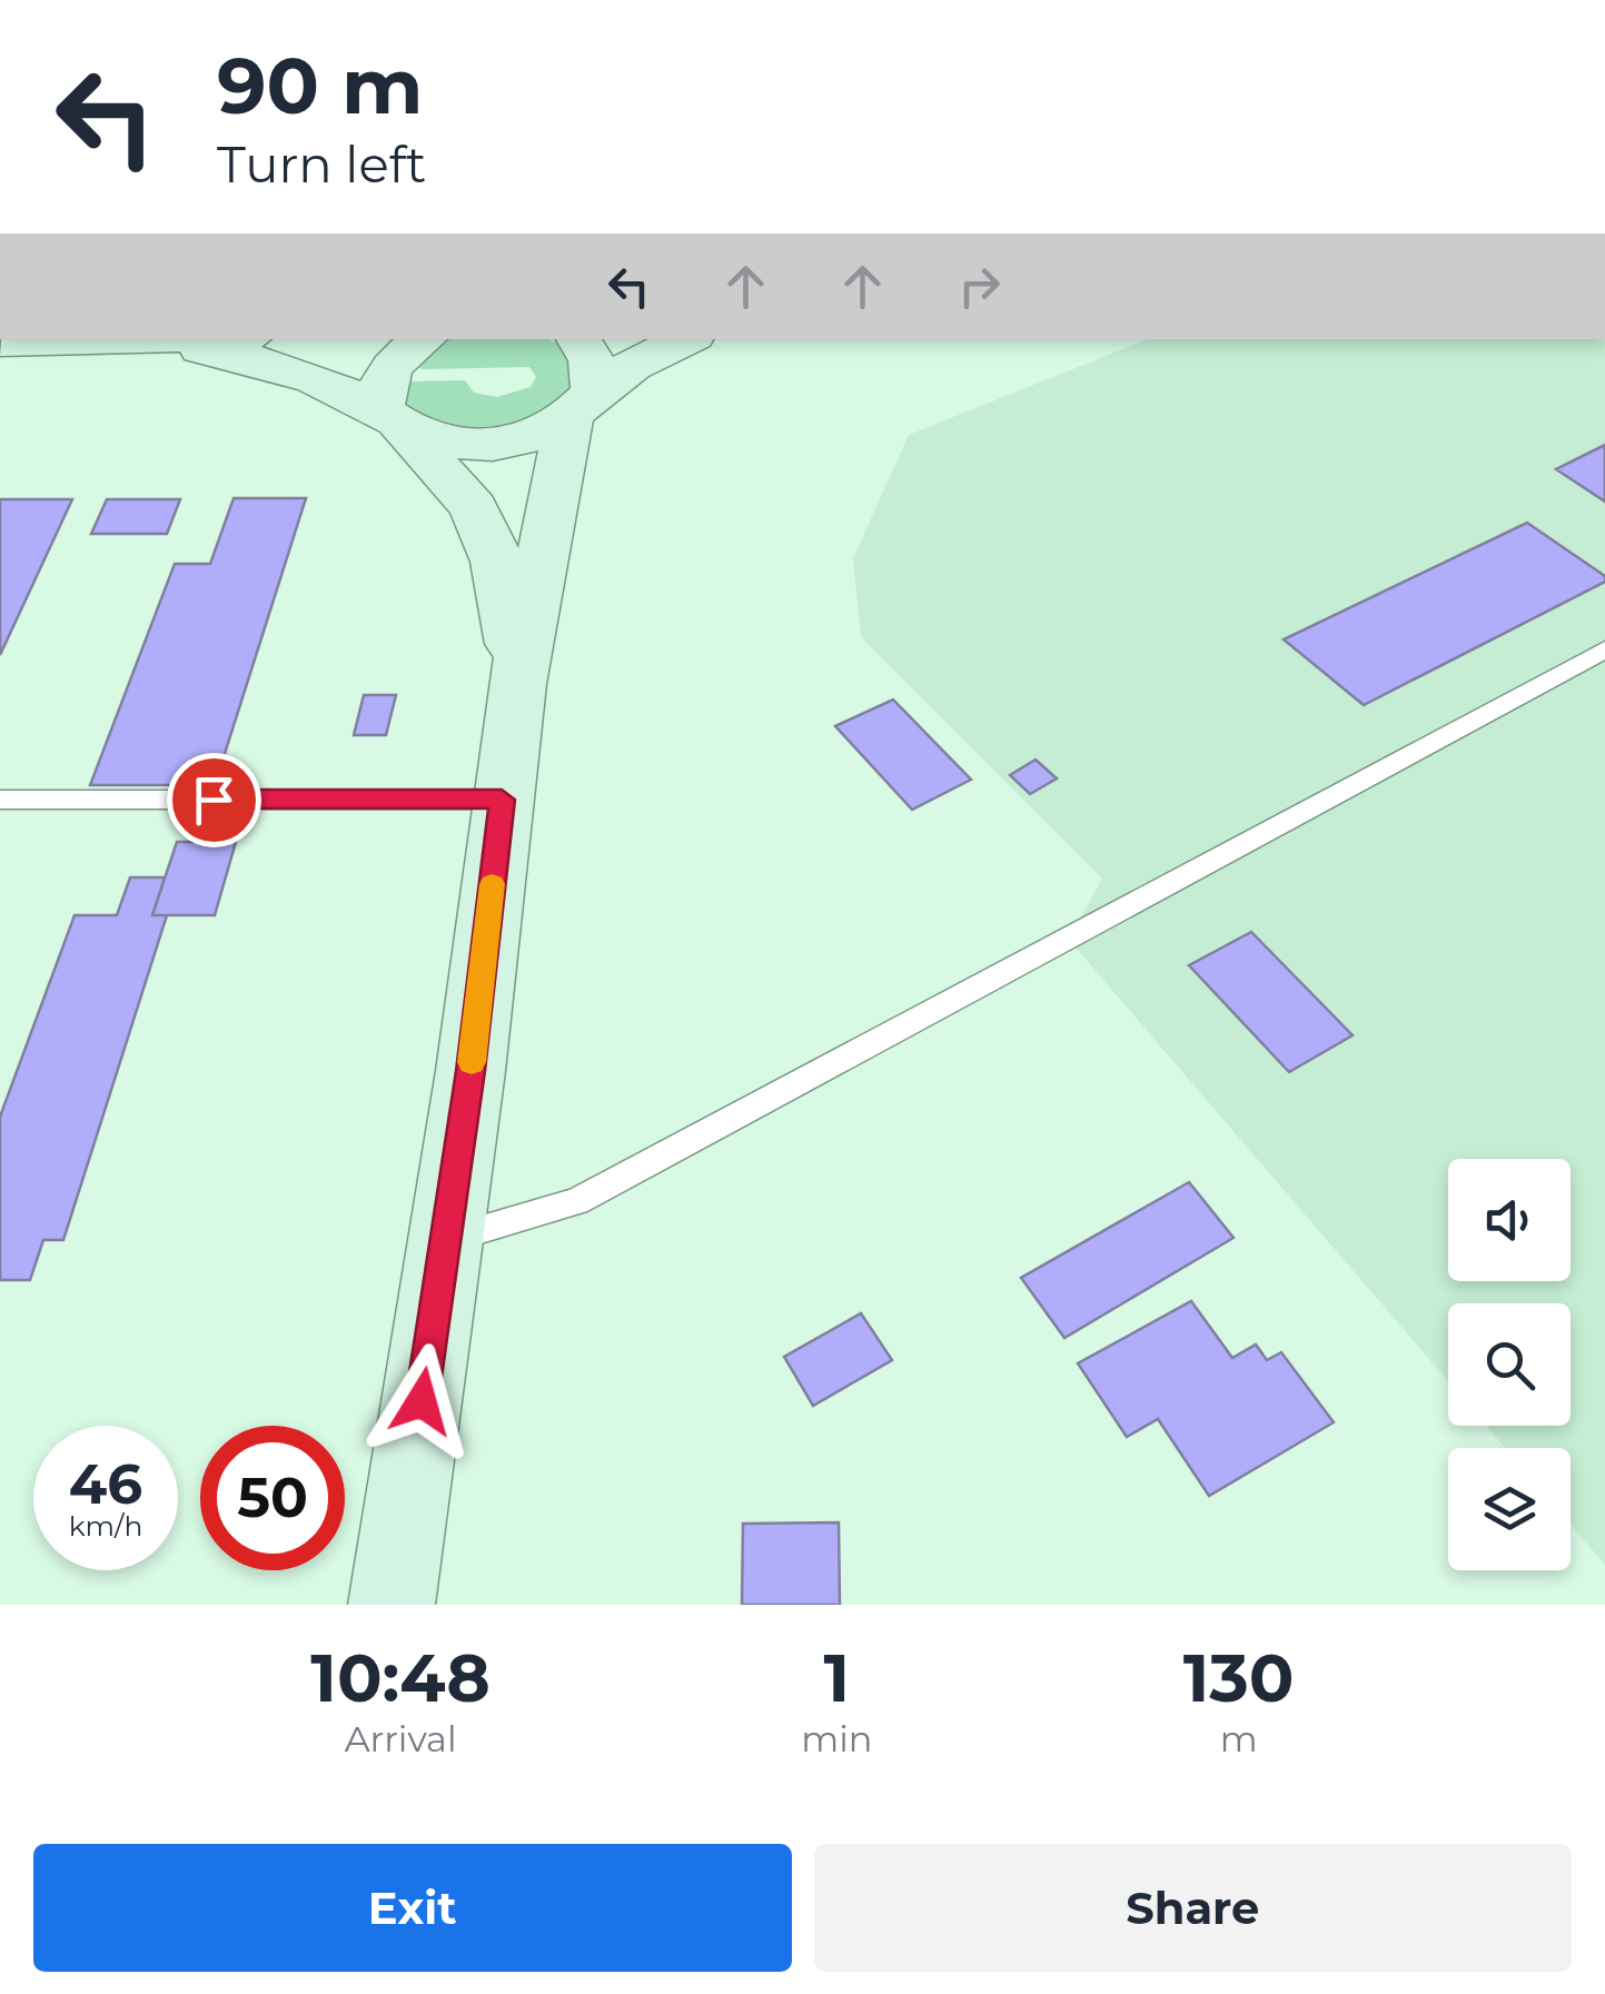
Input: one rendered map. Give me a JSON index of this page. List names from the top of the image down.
{
  "page": {
    "turn": ["90 m", "Turn left"],
    "speed": "46 km/h",
    "limit": "50",
    "eta": [
      "10:48",
      "Arrival",
      "1",
      "min",
      "130",
      "m"
    ],
    "buttons": ["Exit", "Share"]
  }
}
